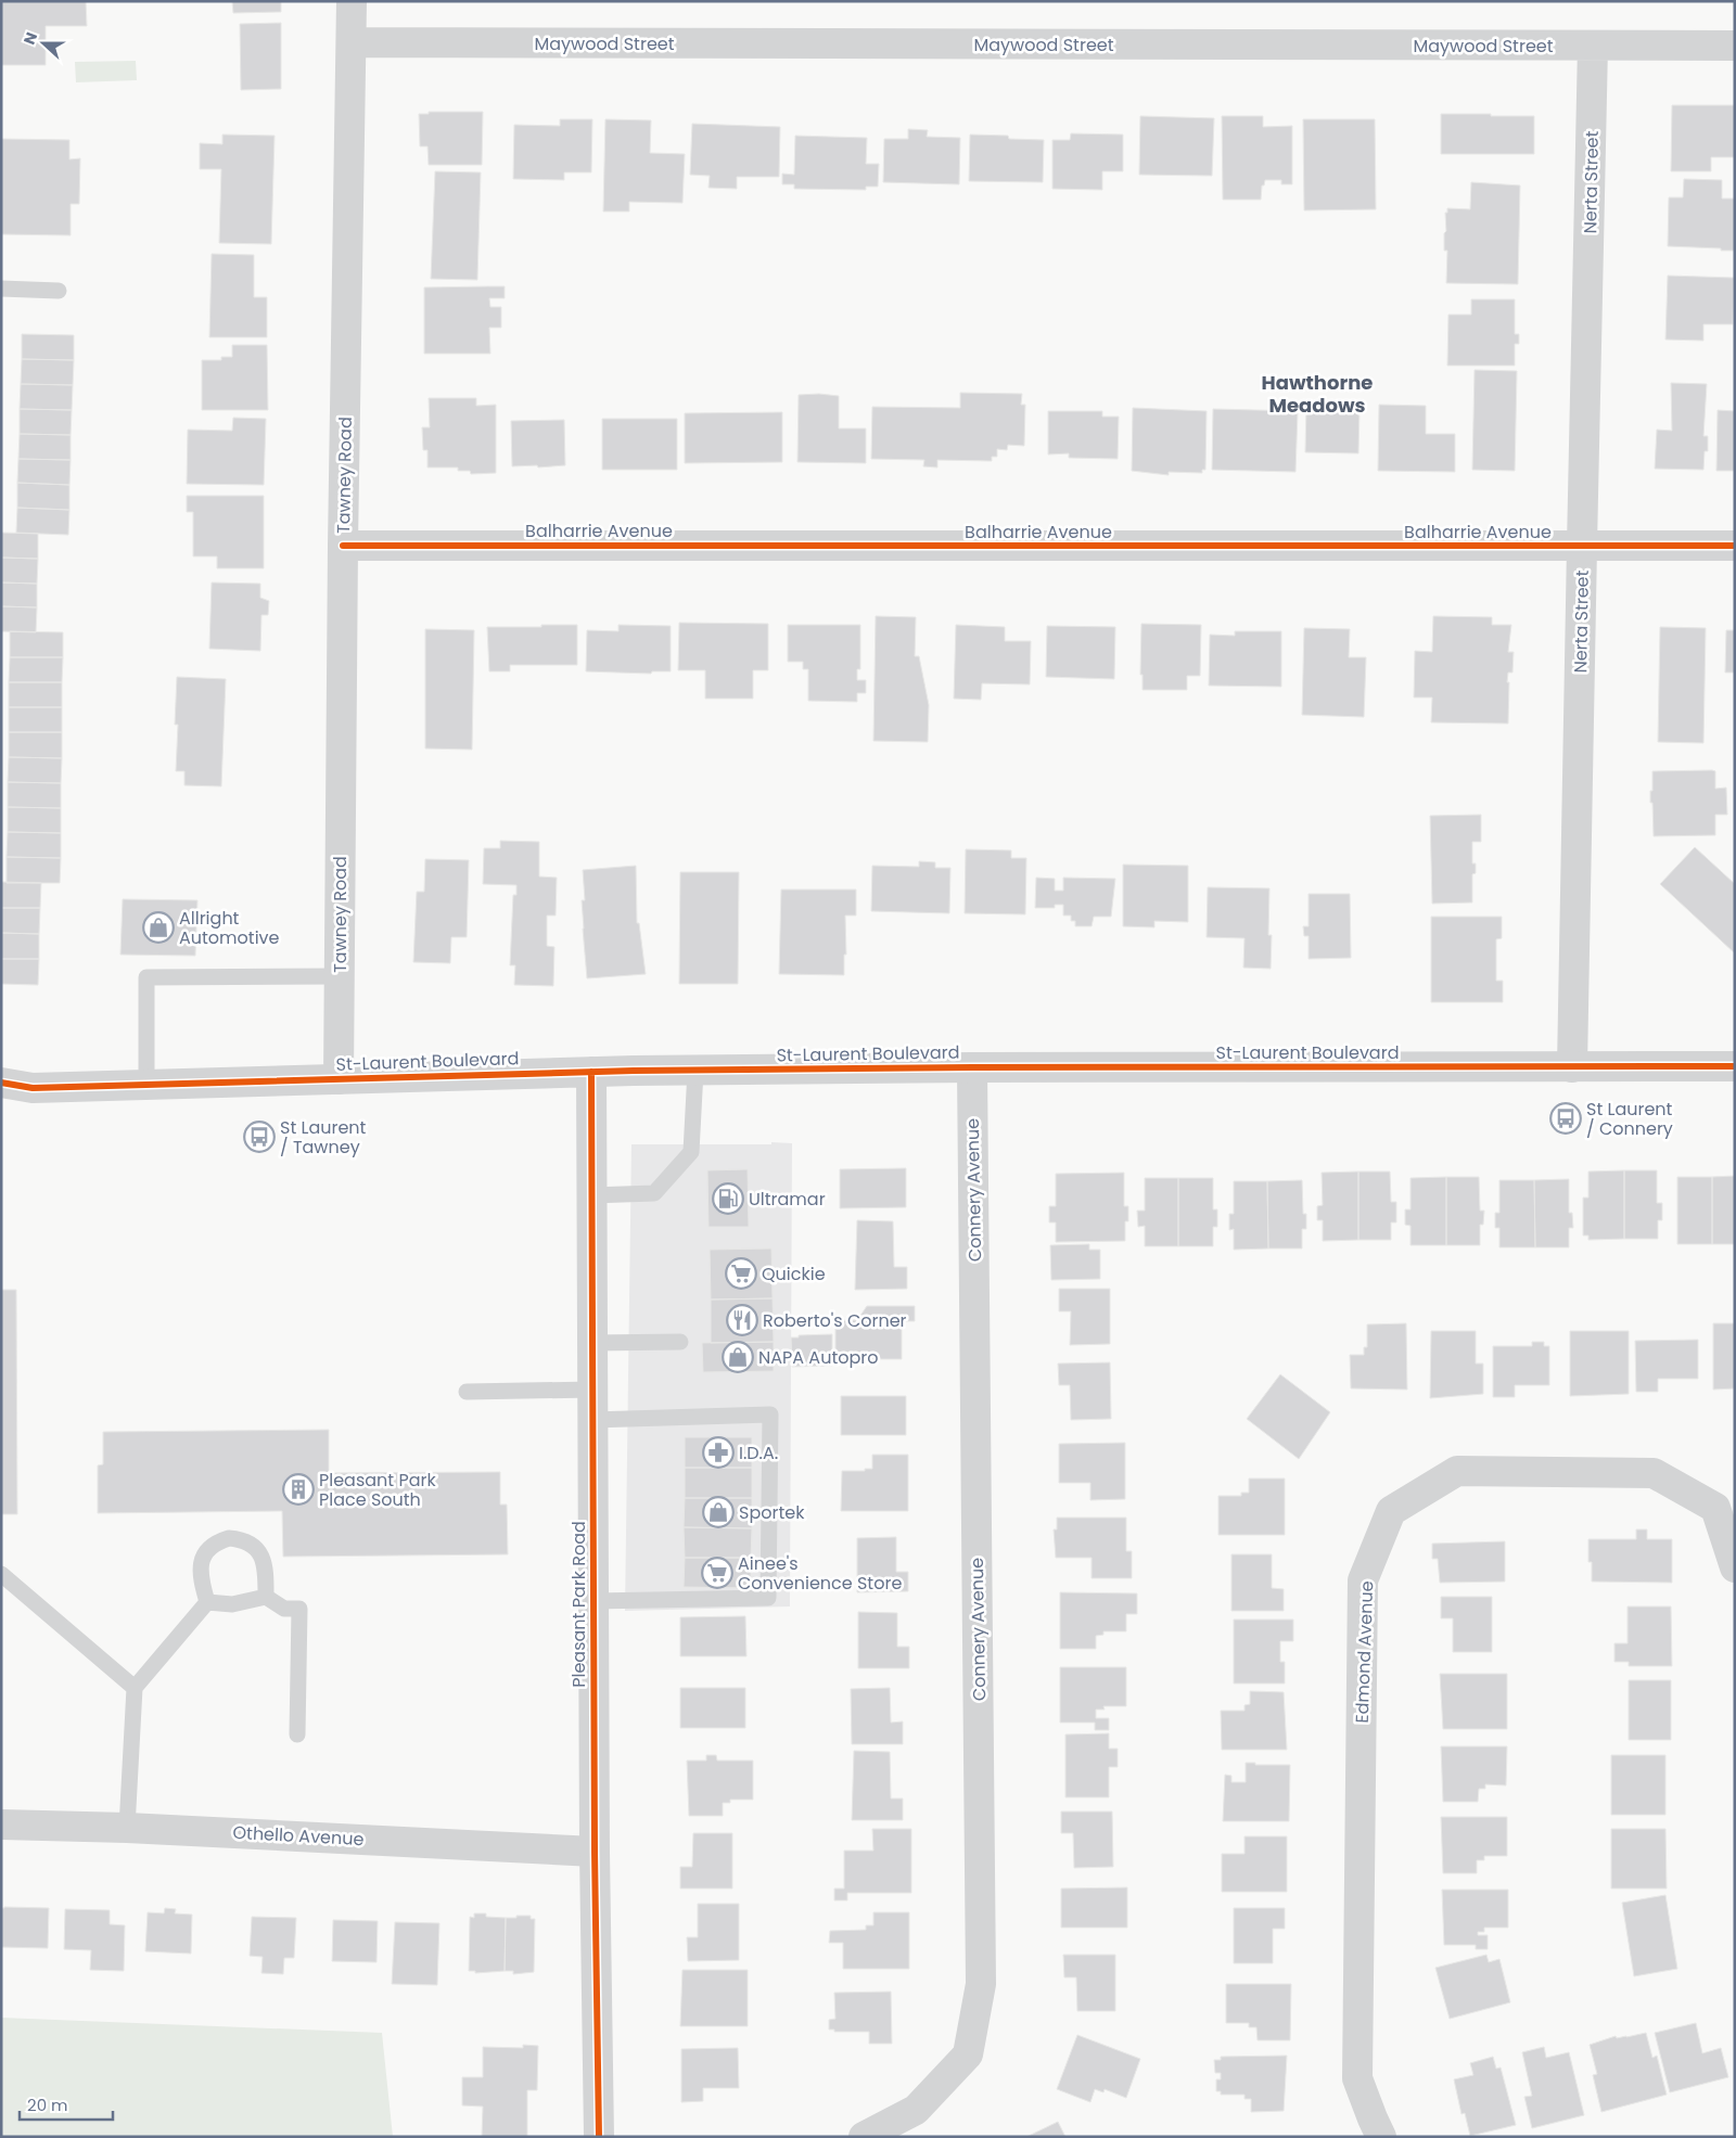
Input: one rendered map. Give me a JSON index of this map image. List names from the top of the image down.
{
  "streets": {
    "street": [
      "Maywood Street",
      "Nerta Street",
      "Tawney Road",
      "Balharrie Avenue",
      "St-Laurent Boulevard",
      "Connery Avenue",
      "Pleasant Park Road",
      "Edmond Avenue",
      "Othello Avenue"
    ]
  },
  "crossings": [
    ["Maywood Street", "Nerta Street"],
    ["Maywood Street", "Tawney Road"],
    ["Nerta Street", "Balharrie Avenue"],
    ["Nerta Street", "St-Laurent Boulevard"],
    ["Tawney Road", "Balharrie Avenue"],
    ["Tawney Road", "St-Laurent Boulevard"],
    ["St-Laurent Boulevard", "Connery Avenue"],
    ["St-Laurent Boulevard", "Pleasant Park Road"],
    ["Pleasant Park Road", "Othello Avenue"]
  ],
  "districts": ["Hawthorne Meadows"],
  "places": {
    "shop": ["Allright Automotive", "NAPA Autopro", "Sportek"],
    "bus stop": ["St Laurent / Connery", "St Laurent / Tawney"],
    "fuel station": ["Ultramar"],
    "supermarket": ["Quickie", "Ainee's Convenience Store"],
    "restaurant": ["Roberto's Corner"],
    "pharmacy": ["I.D.A."],
    "building": ["Pleasant Park Place South"]
  },
  "scale_bar": "20 m",
  "north": "left"
}
